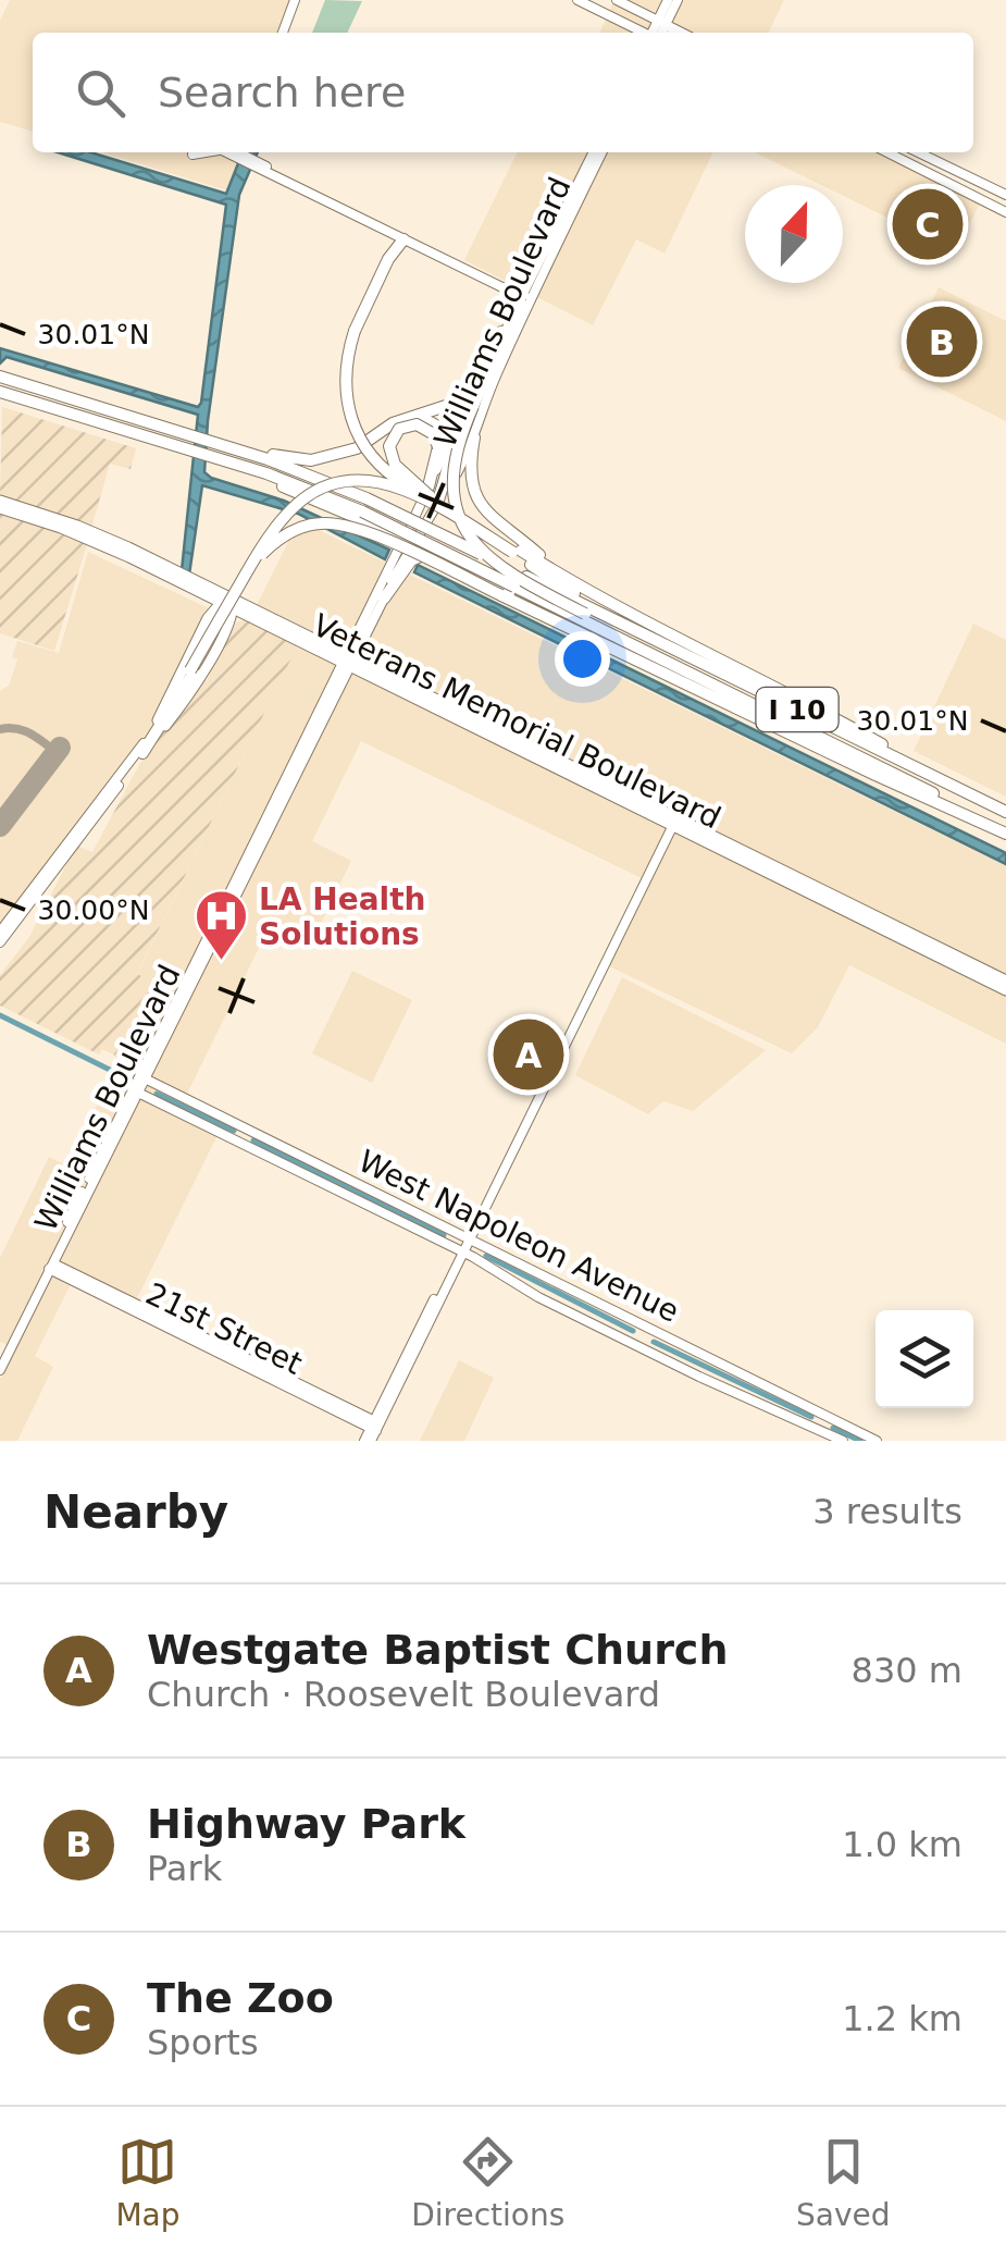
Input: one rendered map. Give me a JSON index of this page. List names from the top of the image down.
{
  "streets": {
    "highway": ["I 10"],
    "main road": [
      "Williams Boulevard",
      "Veterans Memorial Boulevard",
      "West Napoleon Avenue",
      "21st Street"
    ]
  },
  "crossings": [
    ["Williams Boulevard", "Veterans Memorial Boulevard"],
    ["Williams Boulevard", "West Napoleon Avenue"],
    ["Williams Boulevard", "21st Street"]
  ],
  "places": {
    "hospital": ["LA Health Solutions"]
  },
  "north": "top",
  "page": {
    "search": "Search here",
    "pins": ["C", "B", "A"],
    "heading": ["Nearby", "3 results"],
    "list": [
      {
        "mark": "A",
        "name": "Westgate Baptist Church",
        "note": "Church · Roosevelt Boulevard",
        "value": "830 m"
      },
      {
        "mark": "B",
        "name": "Highway Park",
        "note": "Park",
        "value": "1.0 km"
      },
      {
        "mark": "C",
        "name": "The Zoo",
        "note": "Sports",
        "value": "1.2 km"
      }
    ],
    "nav": ["Map", "Directions", "Saved"]
  },
  "coordinates": ["30.01°N", "30.00°N"]
}
